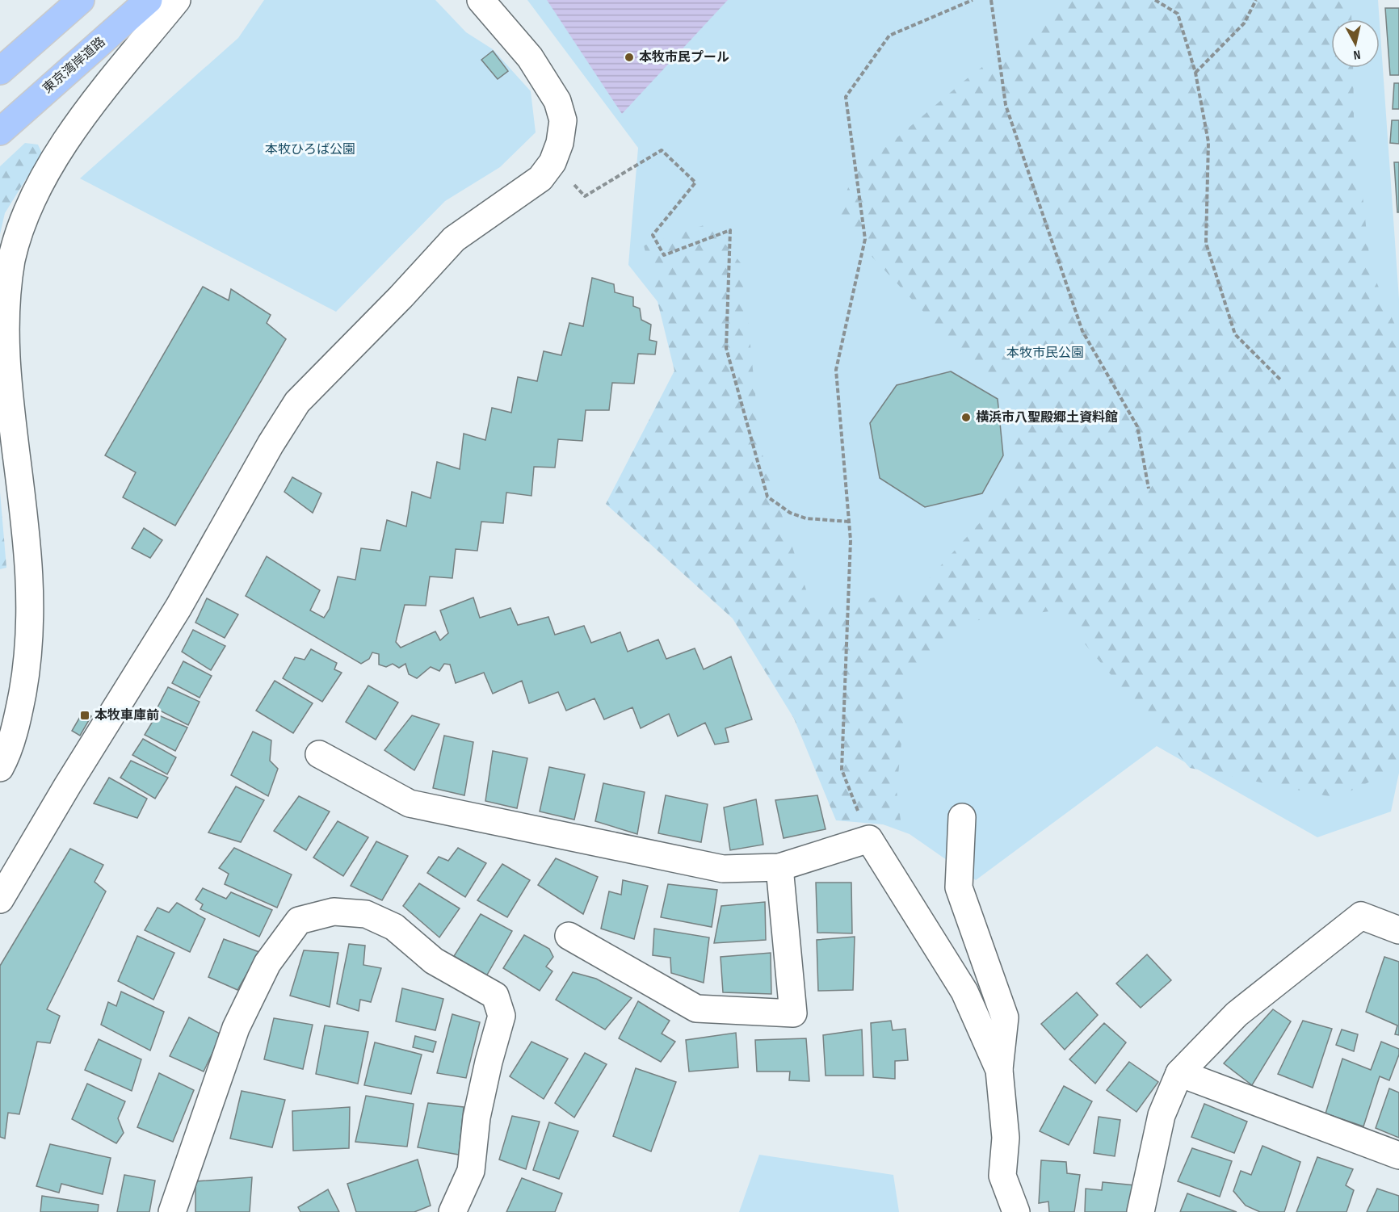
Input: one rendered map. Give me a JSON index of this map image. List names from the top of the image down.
{
  "streets": {
    "highway": ["東京湾岸道路"]
  },
  "parks": ["本牧ひろば公園", "本牧市民公園"],
  "places": {
    "other": ["本牧市民プール", "横浜市八聖殿郷土資料館"],
    "transit": ["本牧車庫前"]
  },
  "north": "bottom"
}
